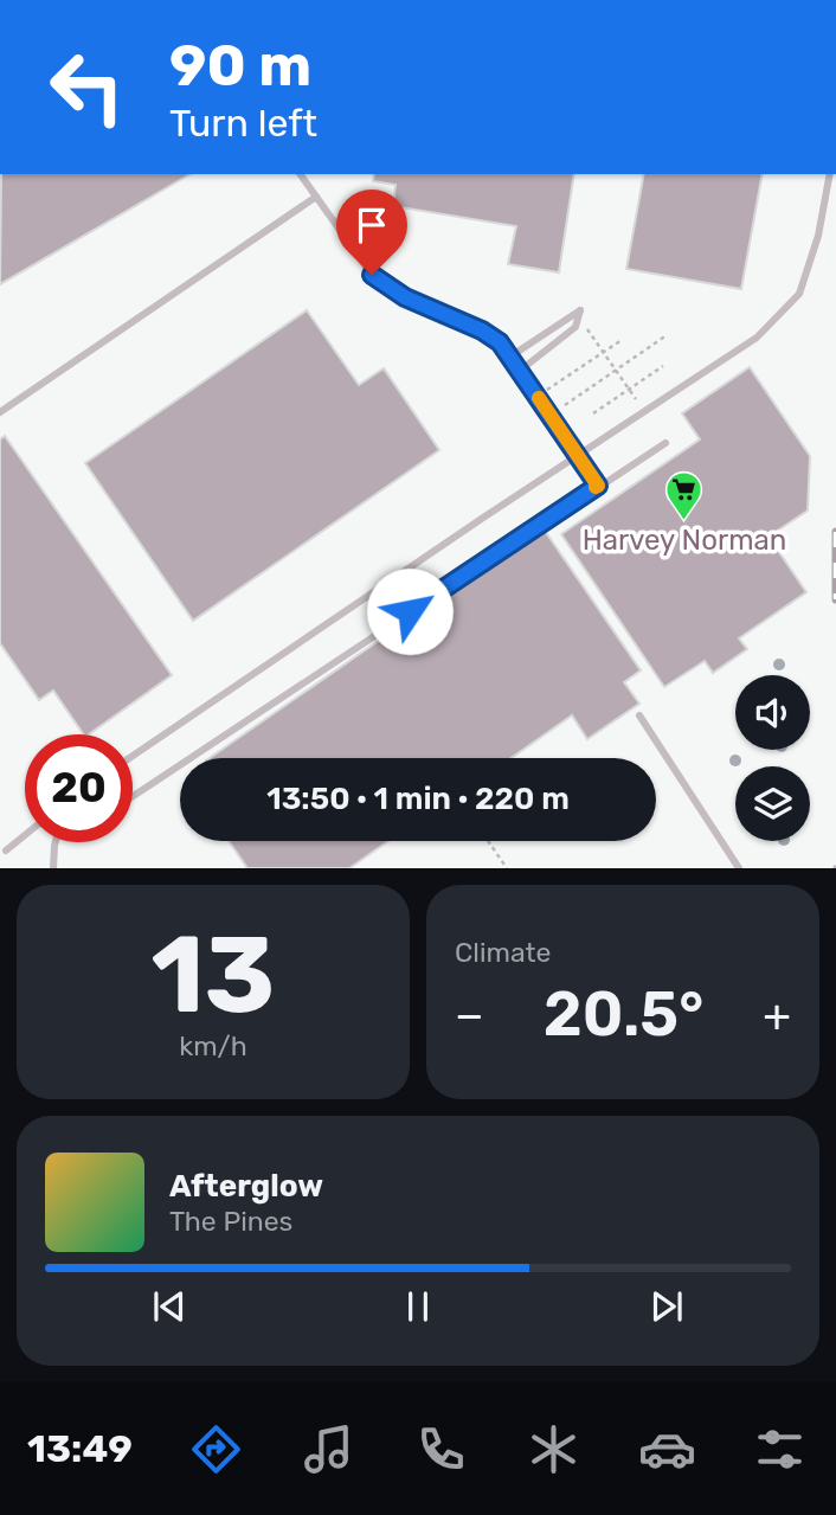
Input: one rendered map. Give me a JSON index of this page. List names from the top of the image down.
{
  "places": {
    "supermarket": ["Harvey Norman"]
  },
  "page": {
    "turn": ["90 m", "Turn left"],
    "limit": "20",
    "trip": "13:50 · 1 min · 220 m",
    "tile": [
      ["13", "km/h"],
      "Climate"
    ],
    "heat": ["−", "20.5°", "+"],
    "song": ["Afterglow", "The Pines"],
    "tabs": "13:49"
  }
}
